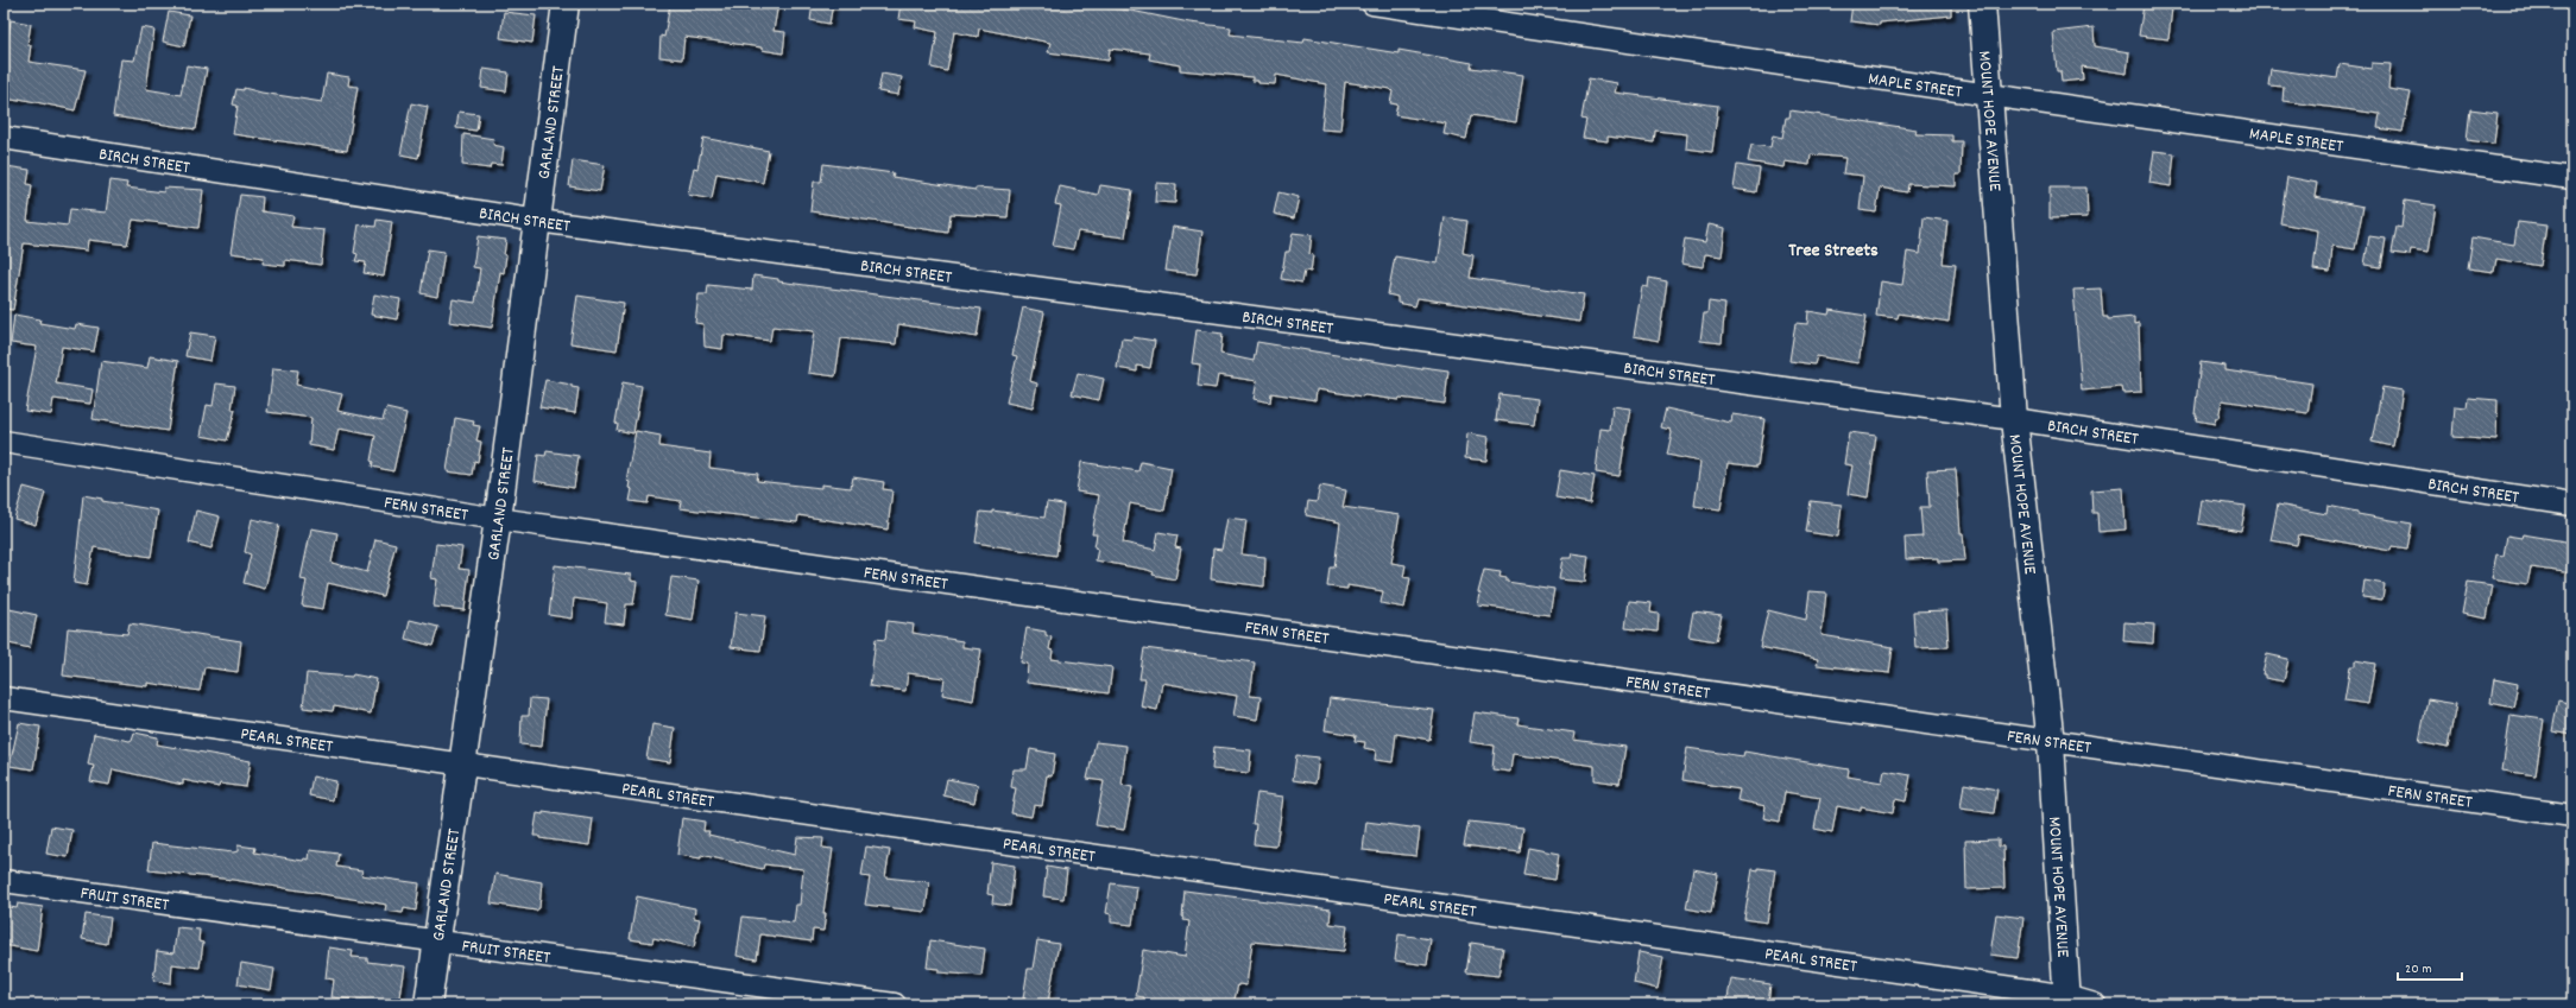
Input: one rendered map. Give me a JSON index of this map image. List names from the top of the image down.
{
  "streets": {
    "street": [
      "MAPLE STREET",
      "MOUNT HOPE AVENUE",
      "GARLAND STREET",
      "BIRCH STREET",
      "FERN STREET",
      "PEARL STREET",
      "FRUIT STREET"
    ]
  },
  "crossings": [
    ["MAPLE STREET", "MOUNT HOPE AVENUE"],
    ["MOUNT HOPE AVENUE", "BIRCH STREET"],
    ["MOUNT HOPE AVENUE", "FERN STREET"],
    ["MOUNT HOPE AVENUE", "PEARL STREET"],
    ["GARLAND STREET", "BIRCH STREET"],
    ["GARLAND STREET", "FERN STREET"],
    ["GARLAND STREET", "PEARL STREET"],
    ["GARLAND STREET", "FRUIT STREET"]
  ],
  "districts": ["Tree Streets"],
  "scale_bar": "20 m"
}
